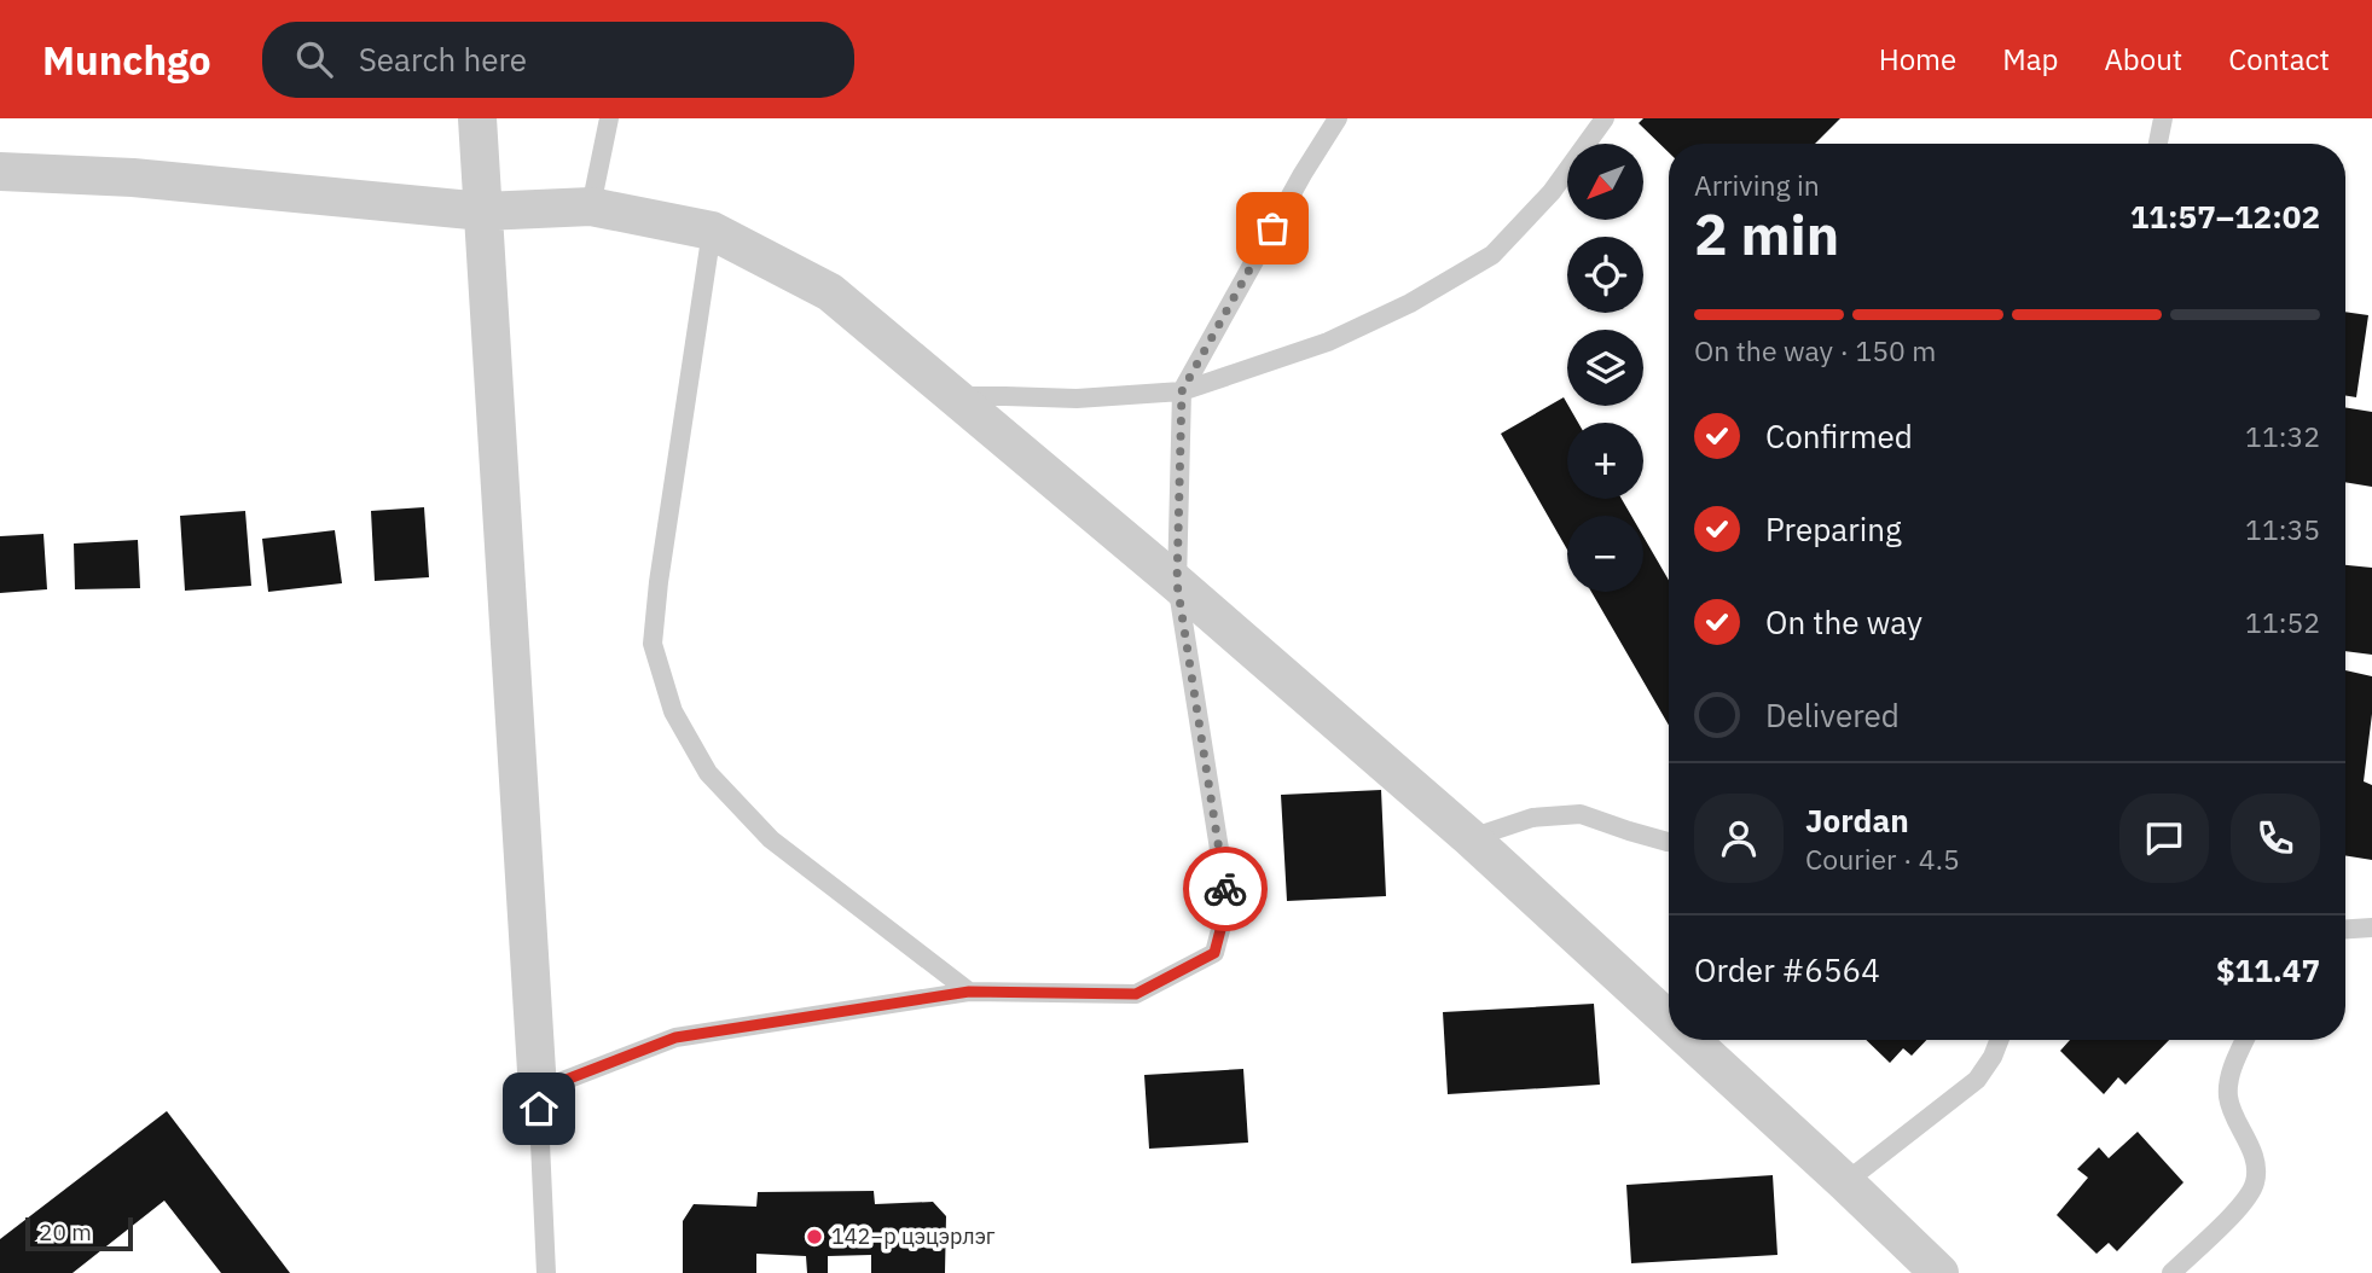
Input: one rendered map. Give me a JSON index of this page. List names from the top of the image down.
{
  "places": ["142−р цэцэрлэг"],
  "scale_bar": "20 m",
  "north": "bottom left",
  "page": {
    "header": "Munchgo",
    "search": "Search here",
    "nav": [
      "Home",
      "Map",
      "About",
      "Contact"
    ],
    "map_buttons": ["+", "−"],
    "heading": ["2 min", "Arriving in", "11:57–12:02"],
    "panel": [
      "Jordan",
      "Courier · 4.5",
      "Order #6564",
      "$11.47"
    ],
    "bar": "On the way · 150 m",
    "list": [
      ["Confirmed", "11:32"],
      ["Preparing", "11:35"],
      ["On the way", "11:52"],
      "Delivered"
    ],
    "scale": "20 m"
  }
}
